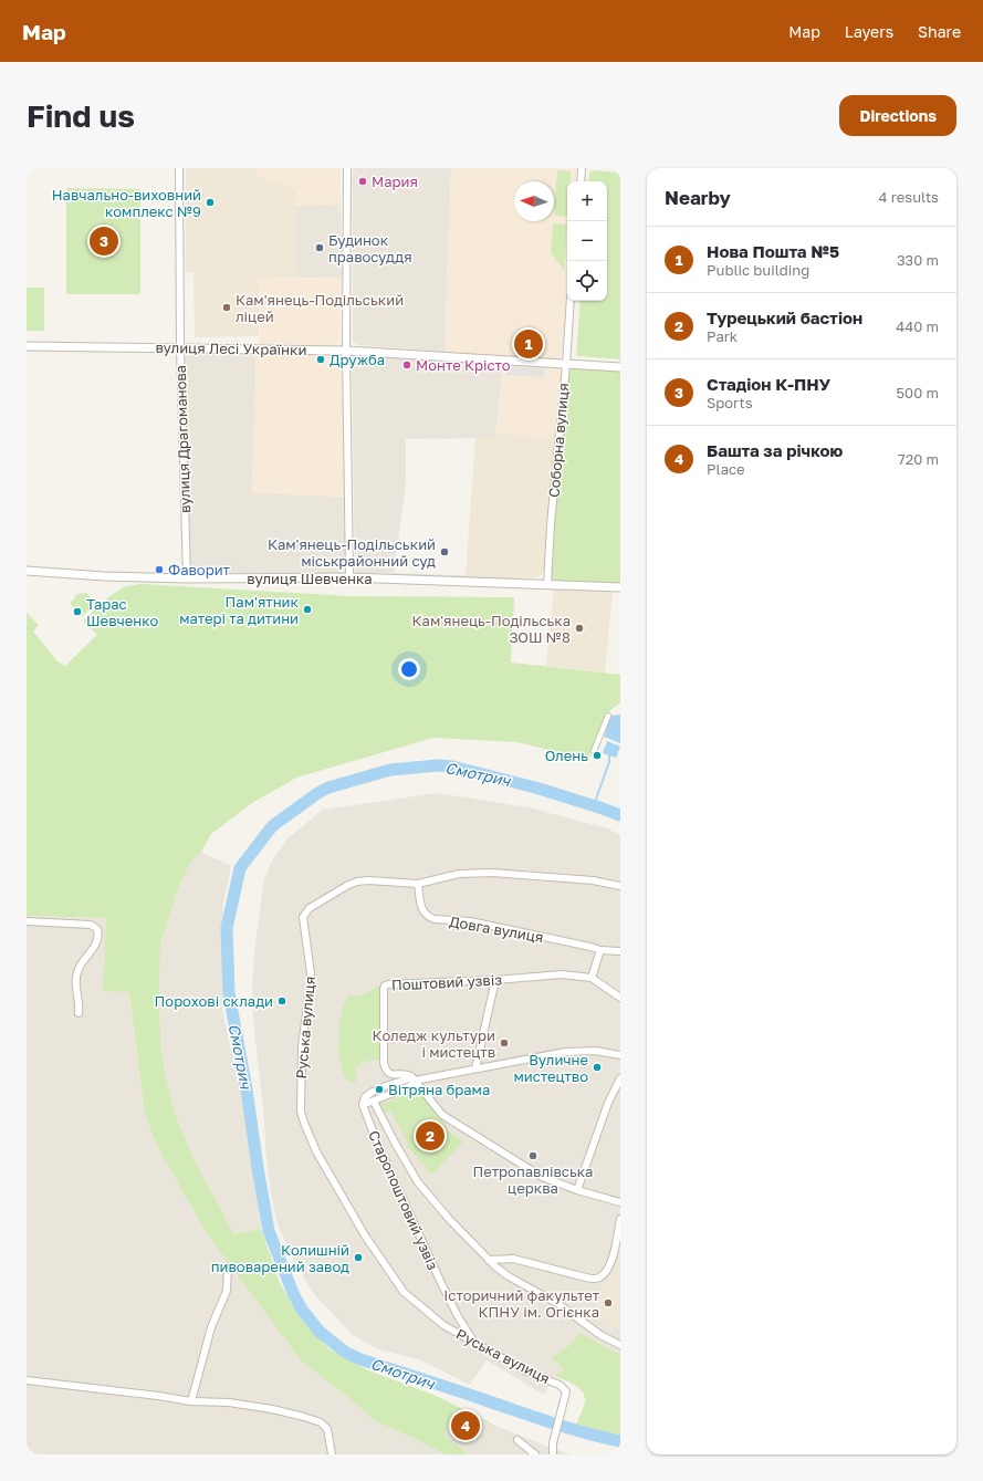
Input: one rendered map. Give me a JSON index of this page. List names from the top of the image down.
{
  "streets": {
    "street": [
      "вулиця Лесі Українки",
      "вулиця Драгоманова",
      "Соборна вулиця",
      "вулиця Шевченка",
      "Довга вулиця",
      "Поштовий узвіз",
      "Руська вулиця",
      "Старопоштовий узвіз"
    ]
  },
  "crossings": [
    ["вулиця Лесі Українки", "вулиця Драгоманова"],
    ["вулиця Лесі Українки", "Соборна вулиця"],
    ["вулиця Драгоманова", "вулиця Шевченка"],
    ["Соборна вулиця", "вулиця Шевченка"],
    ["Довга вулиця", "Руська вулиця"],
    ["Руська вулиця", "Старопоштовий узвіз"]
  ],
  "water": ["Смотрич"],
  "places": [
    "Мария",
    "Навчально-виховний комплекс №9",
    "Будинок правосуддя",
    "Кам'янець-Подільський ліцей",
    "Дружба",
    "Монте Крісто",
    "Кам'янець-Подільський міськрайонний суд",
    "Фаворит",
    "Пам'ятник матері та дитини",
    "Тарас Шевченко",
    "Кам'янець-Подільська ЗОШ №8",
    "Олень",
    "Порохові склади",
    "Коледж культури і мистецтв",
    "Вуличне мистецтво",
    "Вітряна брама",
    "Петропавлівська церква",
    "Колишній пивоварений завод",
    "Історичний факультет КПНУ ім. Огієнка"
  ],
  "north": "left",
  "page": {
    "header": "Map",
    "nav": ["Map", "Layers", "Share"],
    "buttons": "Directions",
    "title": "Find us",
    "heading": ["Nearby", "4 results"],
    "map_buttons": ["+", "−"],
    "pins": [
      "3",
      "1",
      "2",
      "4"
    ],
    "list": [
      {
        "mark": "1",
        "name": "Нова Пошта №5",
        "note": "Public building",
        "value": "330 m"
      },
      {
        "mark": "2",
        "name": "Турецький бастіон",
        "note": "Park",
        "value": "440 m"
      },
      {
        "mark": "3",
        "name": "Стадіон К-ПНУ",
        "note": "Sports",
        "value": "500 m"
      },
      {
        "mark": "4",
        "name": "Башта за річкою",
        "note": "Place",
        "value": "720 m"
      }
    ]
  }
}
